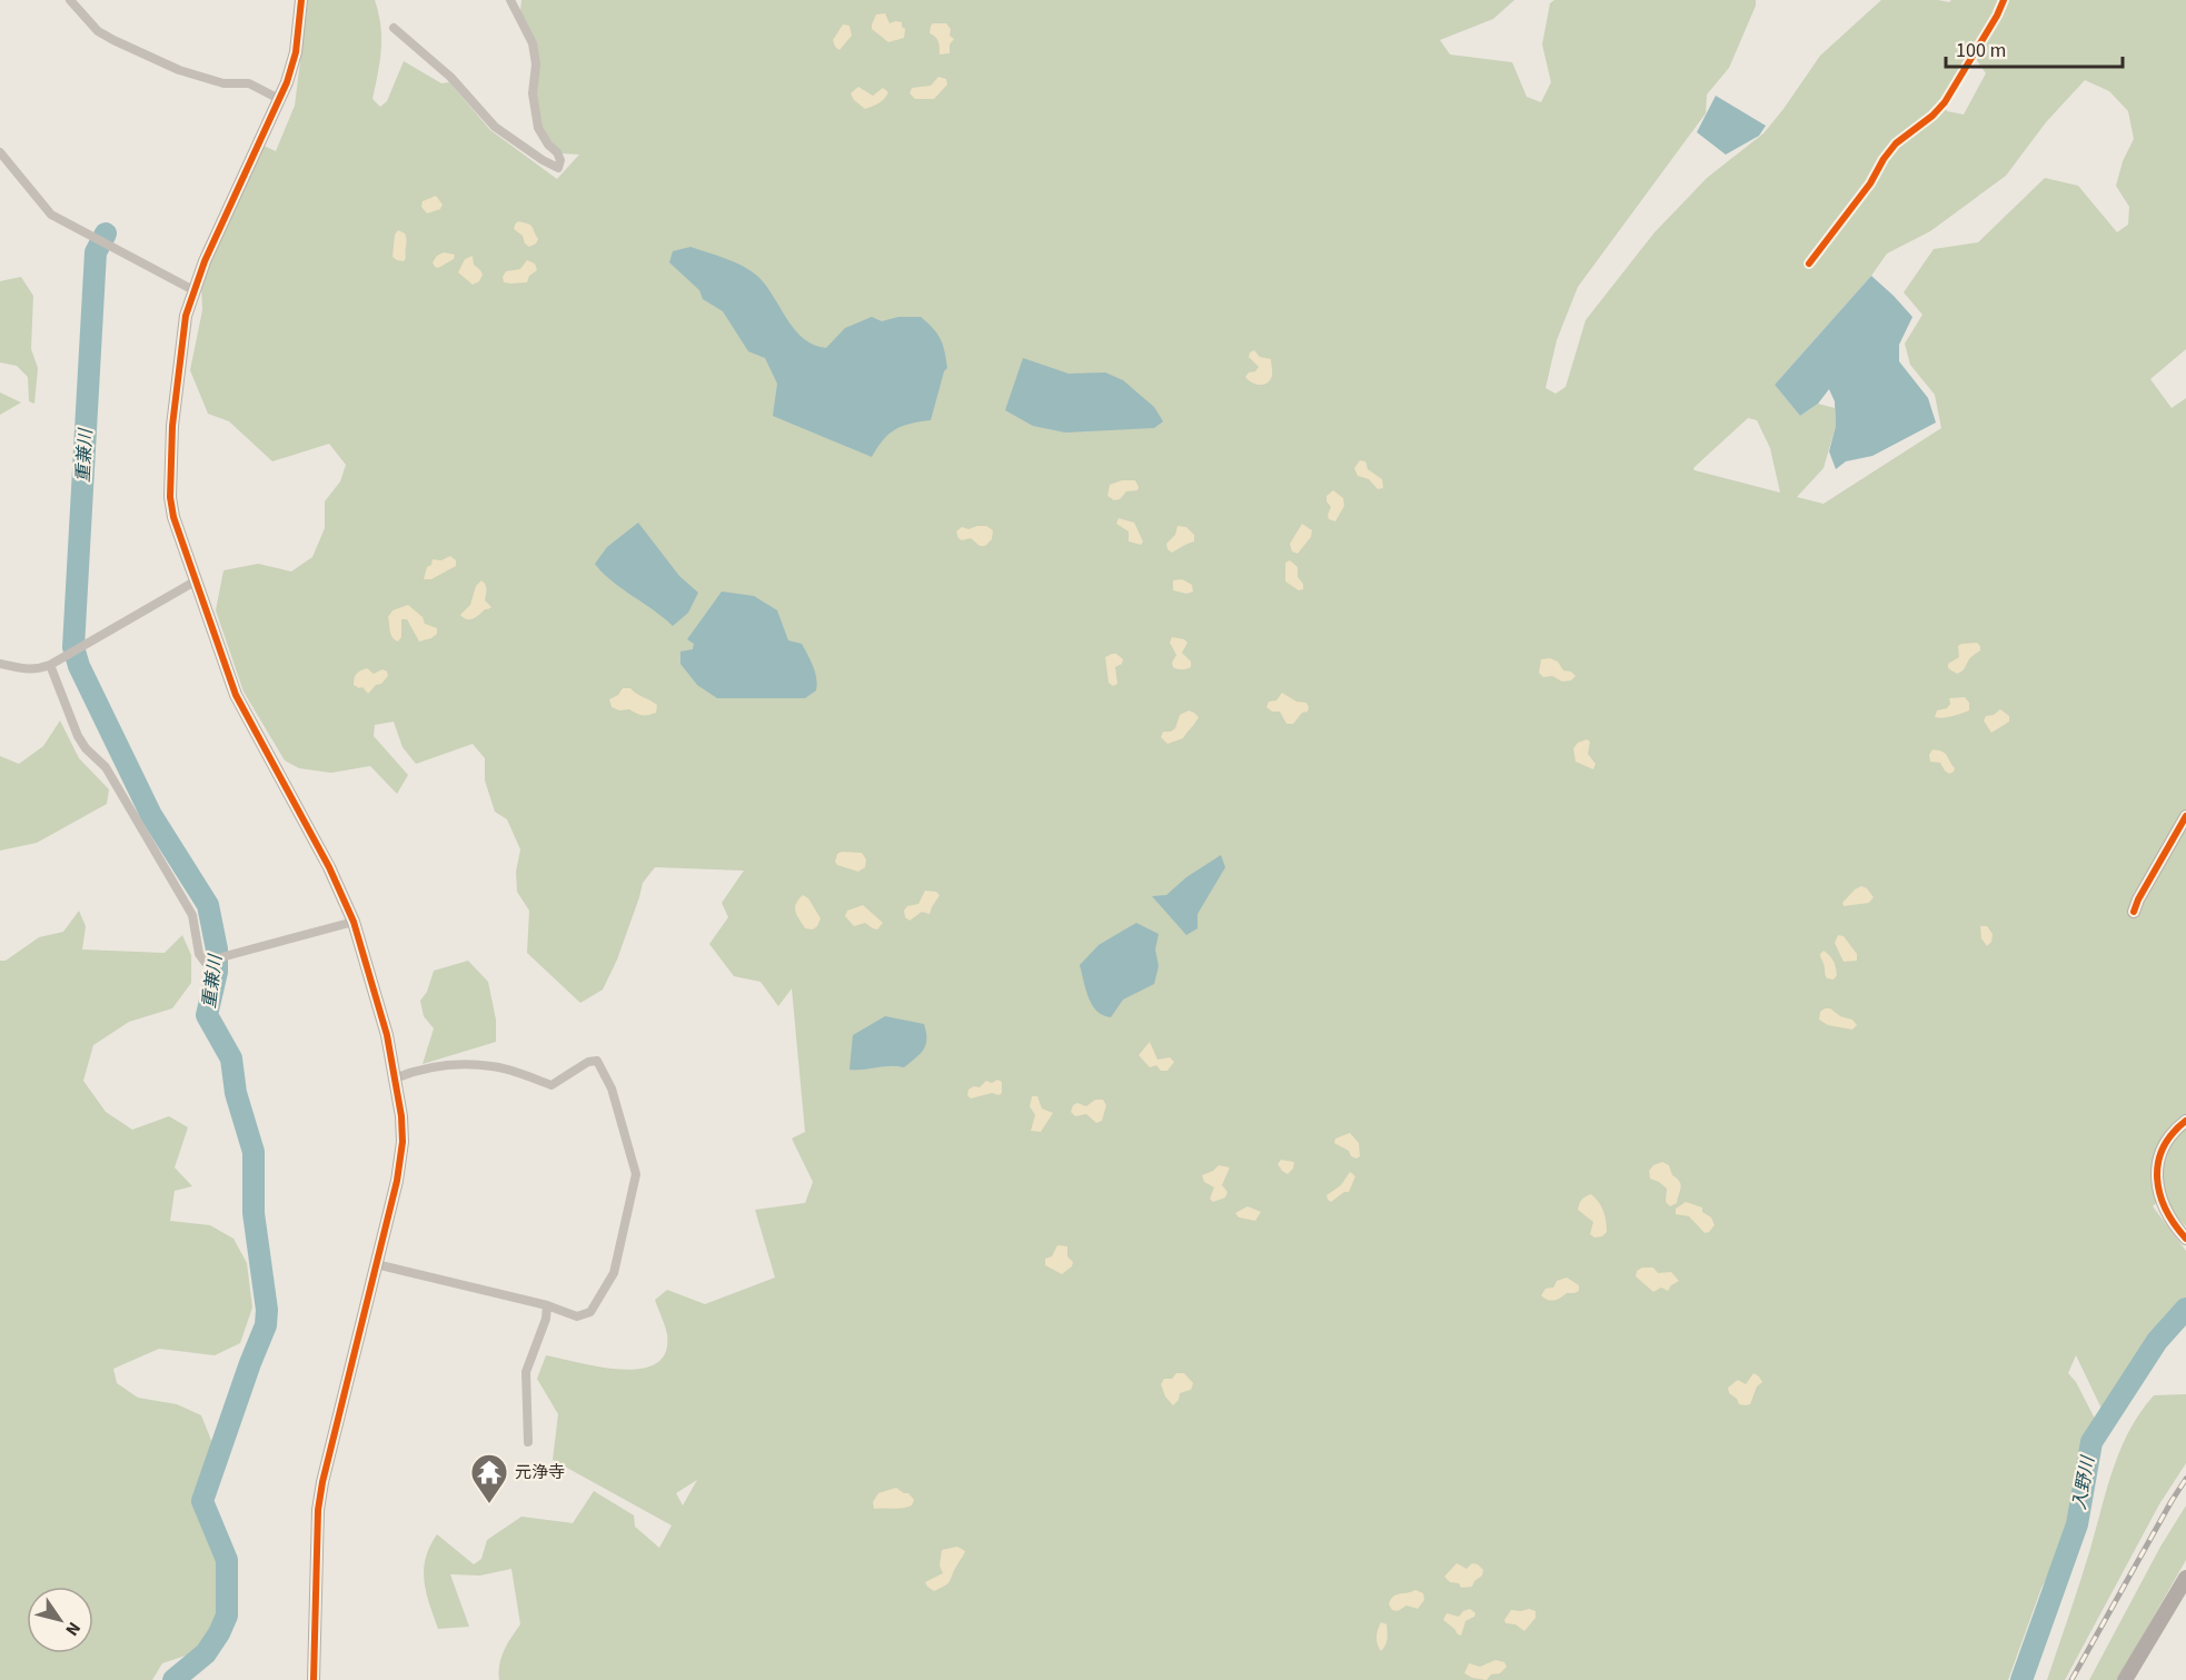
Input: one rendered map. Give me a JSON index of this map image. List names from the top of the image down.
{
  "water": ["重兼川", "入野川"],
  "places": {
    "temple": ["元浄寺"]
  },
  "scale_bar": "100 m",
  "north": "bottom right"
}
